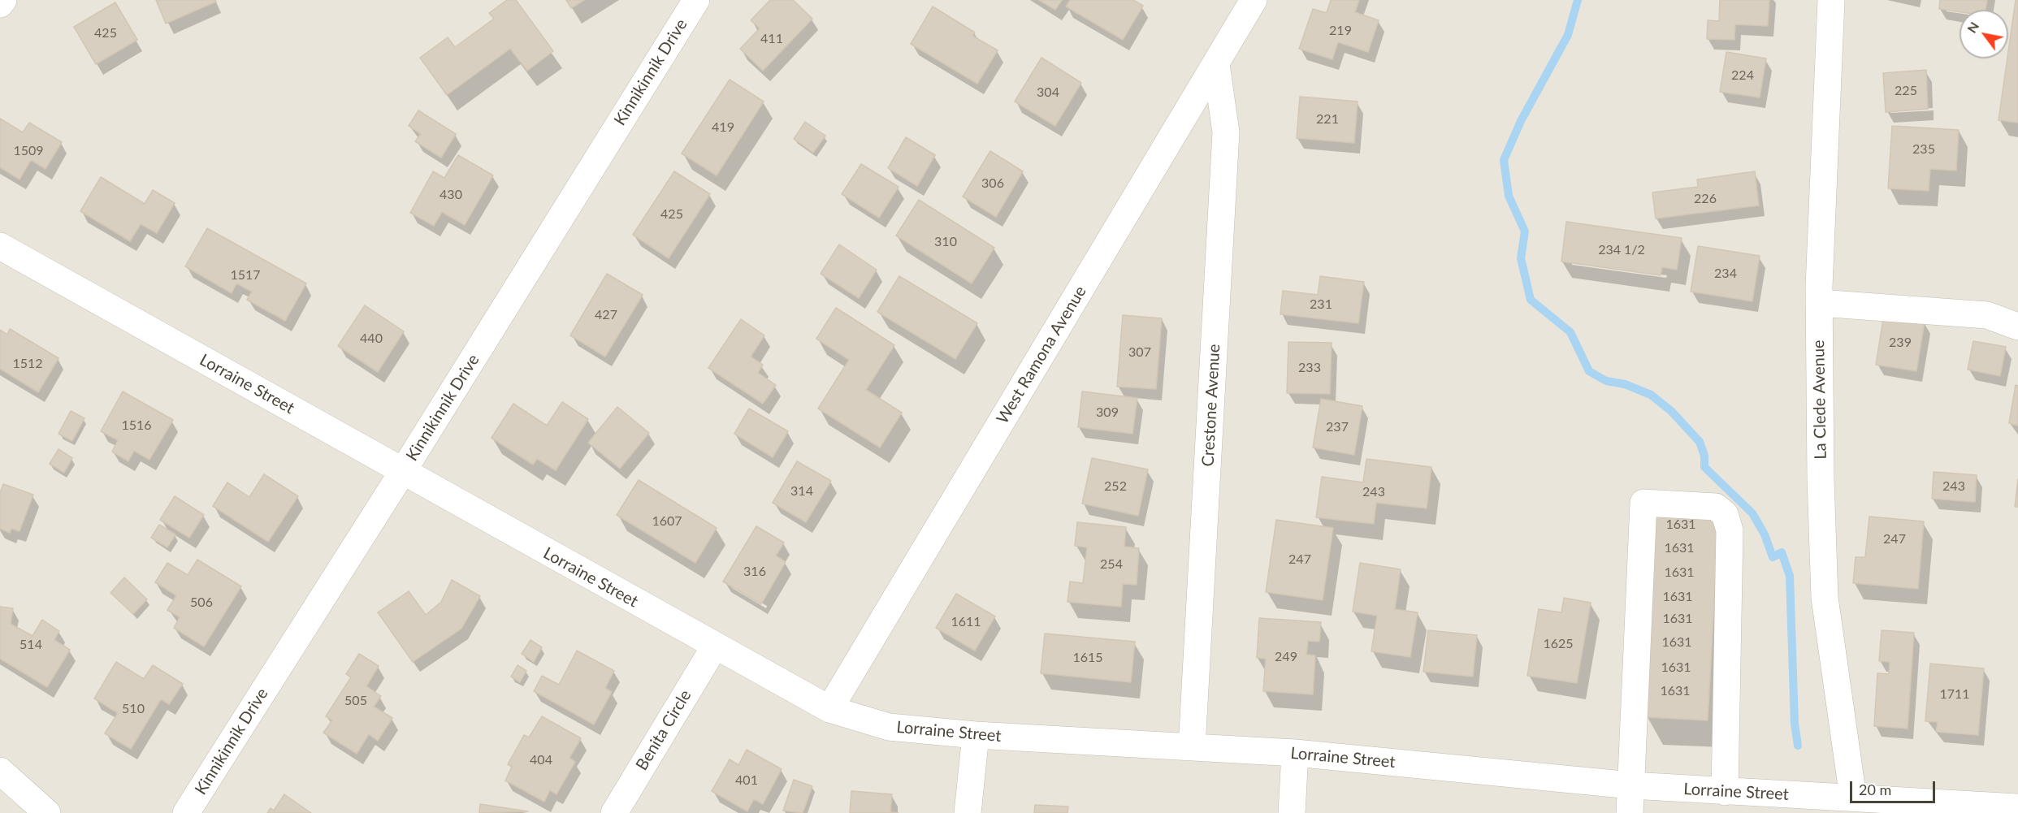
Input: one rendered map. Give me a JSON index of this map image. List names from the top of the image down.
{
  "streets": {
    "street": [
      "Kinnikinnik Drive",
      "West Ramona Avenue",
      "Lorraine Street",
      "La Clede Avenue",
      "Crestone Avenue",
      "Benita Circle"
    ]
  },
  "crossings": [
    ["Kinnikinnik Drive", "Lorraine Street"],
    ["West Ramona Avenue", "Lorraine Street"],
    ["West Ramona Avenue", "Crestone Avenue"],
    ["Lorraine Street", "La Clede Avenue"],
    ["Lorraine Street", "Crestone Avenue"],
    ["Lorraine Street", "Benita Circle"]
  ],
  "house_numbers": [
    "219",
    "425",
    "411",
    "224",
    "225",
    "304",
    "221",
    "419",
    "235",
    "1509",
    "306",
    "430",
    "226",
    "425",
    "310",
    "234 1/2",
    "234",
    "1517",
    "231",
    "427",
    "440",
    "239",
    "307",
    "1512",
    "233",
    "309",
    "1516",
    "237",
    "252",
    "243",
    "314",
    "243",
    "1607",
    "1631",
    "247",
    "1631",
    "247",
    "254",
    "316",
    "1631",
    "1631",
    "506",
    "1631",
    "1611",
    "1631",
    "1625",
    "514",
    "249",
    "1615",
    "1631",
    "1631",
    "1711",
    "505",
    "510",
    "404",
    "401"
  ],
  "scale_bar": "20 m",
  "north": "top left"
}
